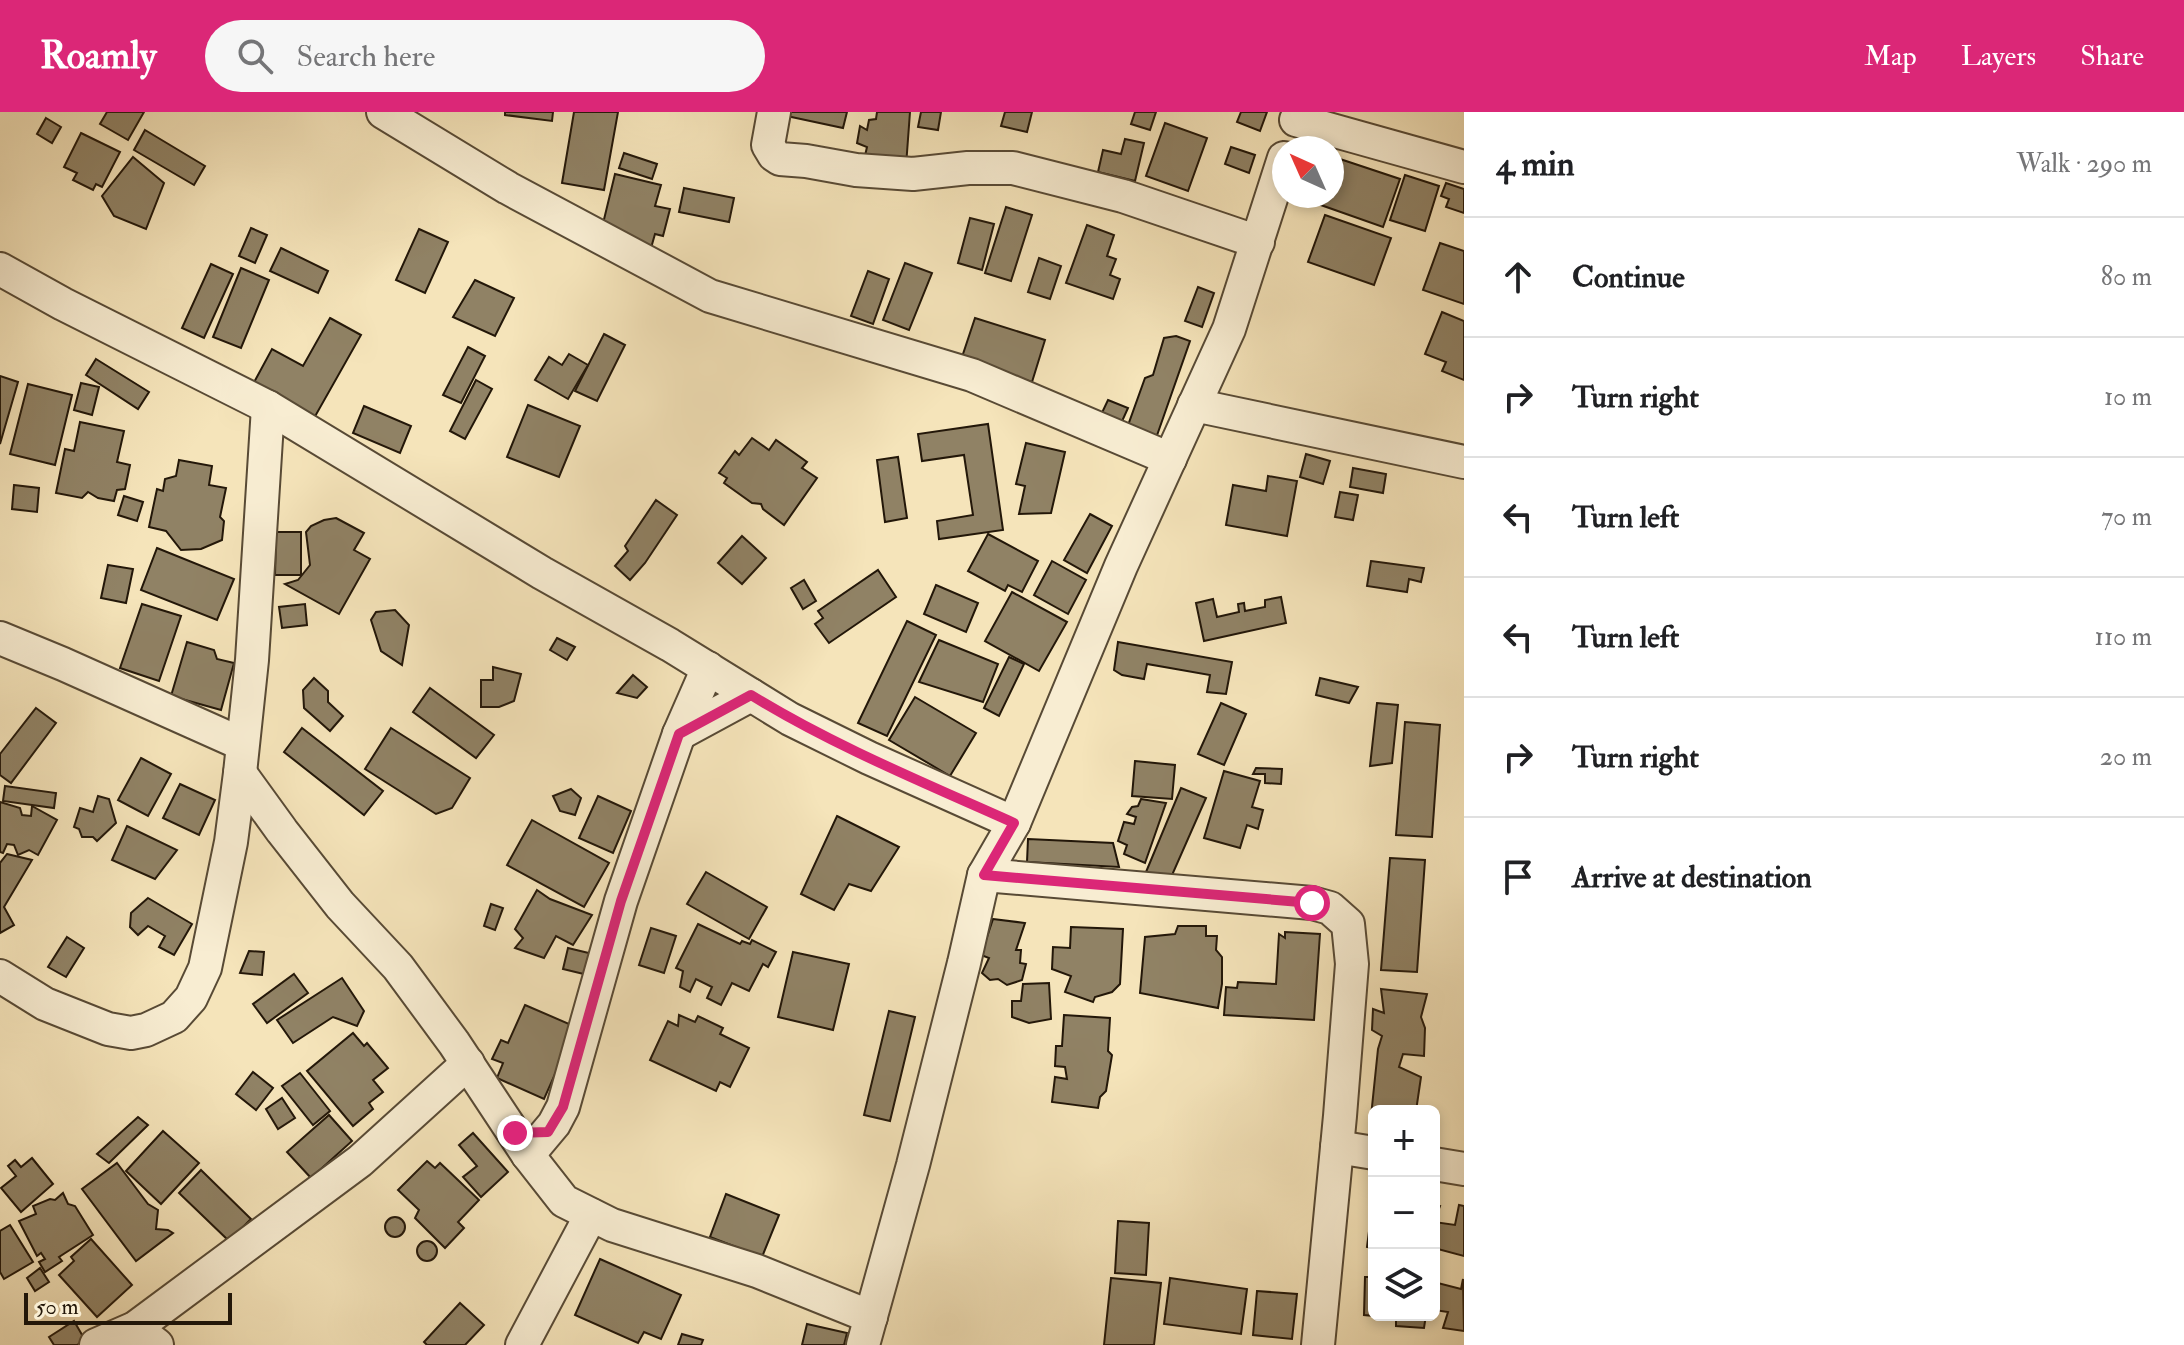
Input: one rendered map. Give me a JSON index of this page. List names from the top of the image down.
{
  "scale_bar": "50 m",
  "north": "top left",
  "page": {
    "header": "Roamly",
    "search": "Search here",
    "nav": ["Map", "Layers", "Share"],
    "heading": ["4 min", "Walk · 290 m"],
    "list": [
      ["Continue", "80 m"],
      ["Turn right", "10 m"],
      ["Turn left", "70 m"],
      ["Turn left", "110 m"],
      ["Turn right", "20 m"],
      "Arrive at destination"
    ],
    "map_buttons": ["+", "−"],
    "scale": "50 m"
  }
}
